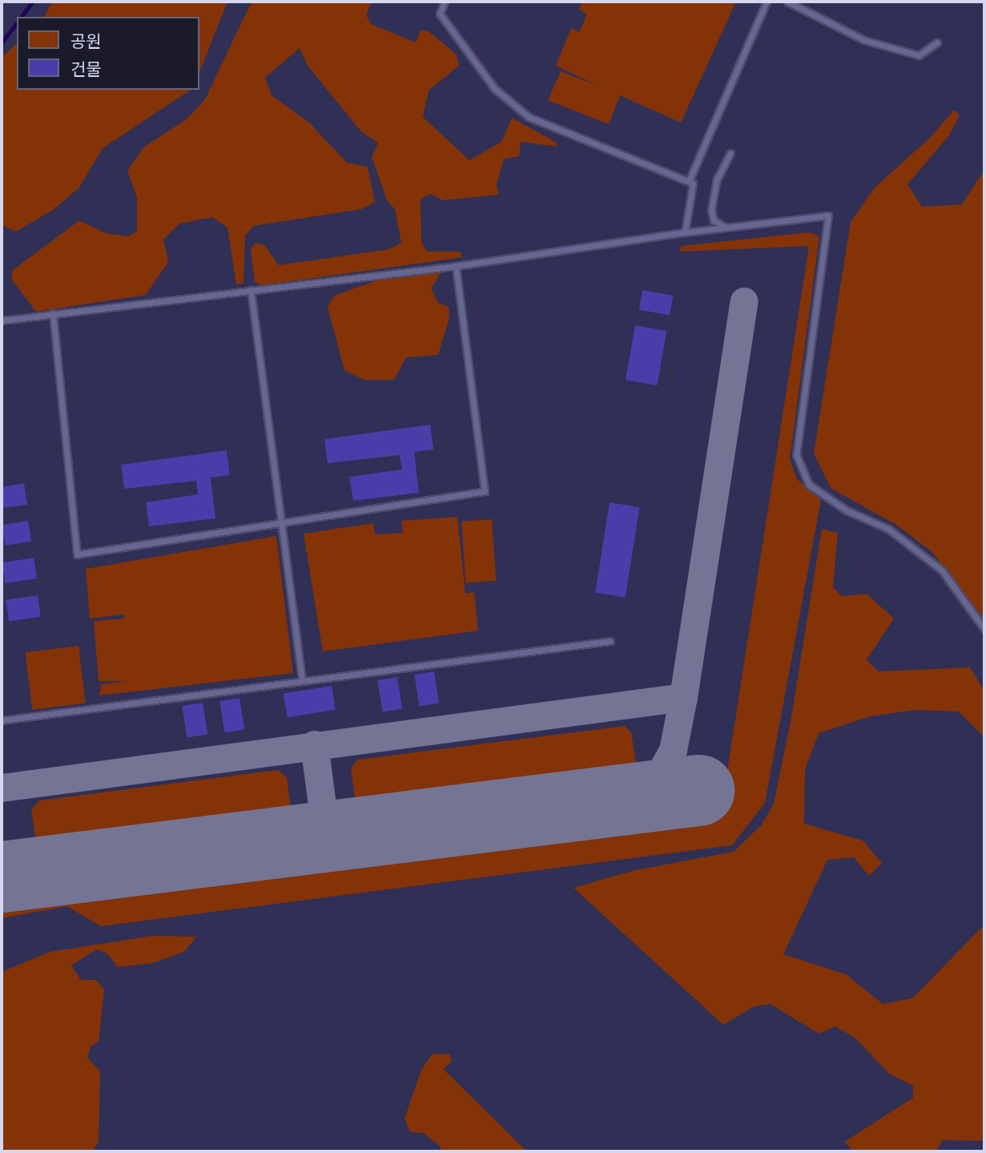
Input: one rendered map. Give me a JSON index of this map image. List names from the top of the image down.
{
  "legend": ["공원", "건물"]
}
